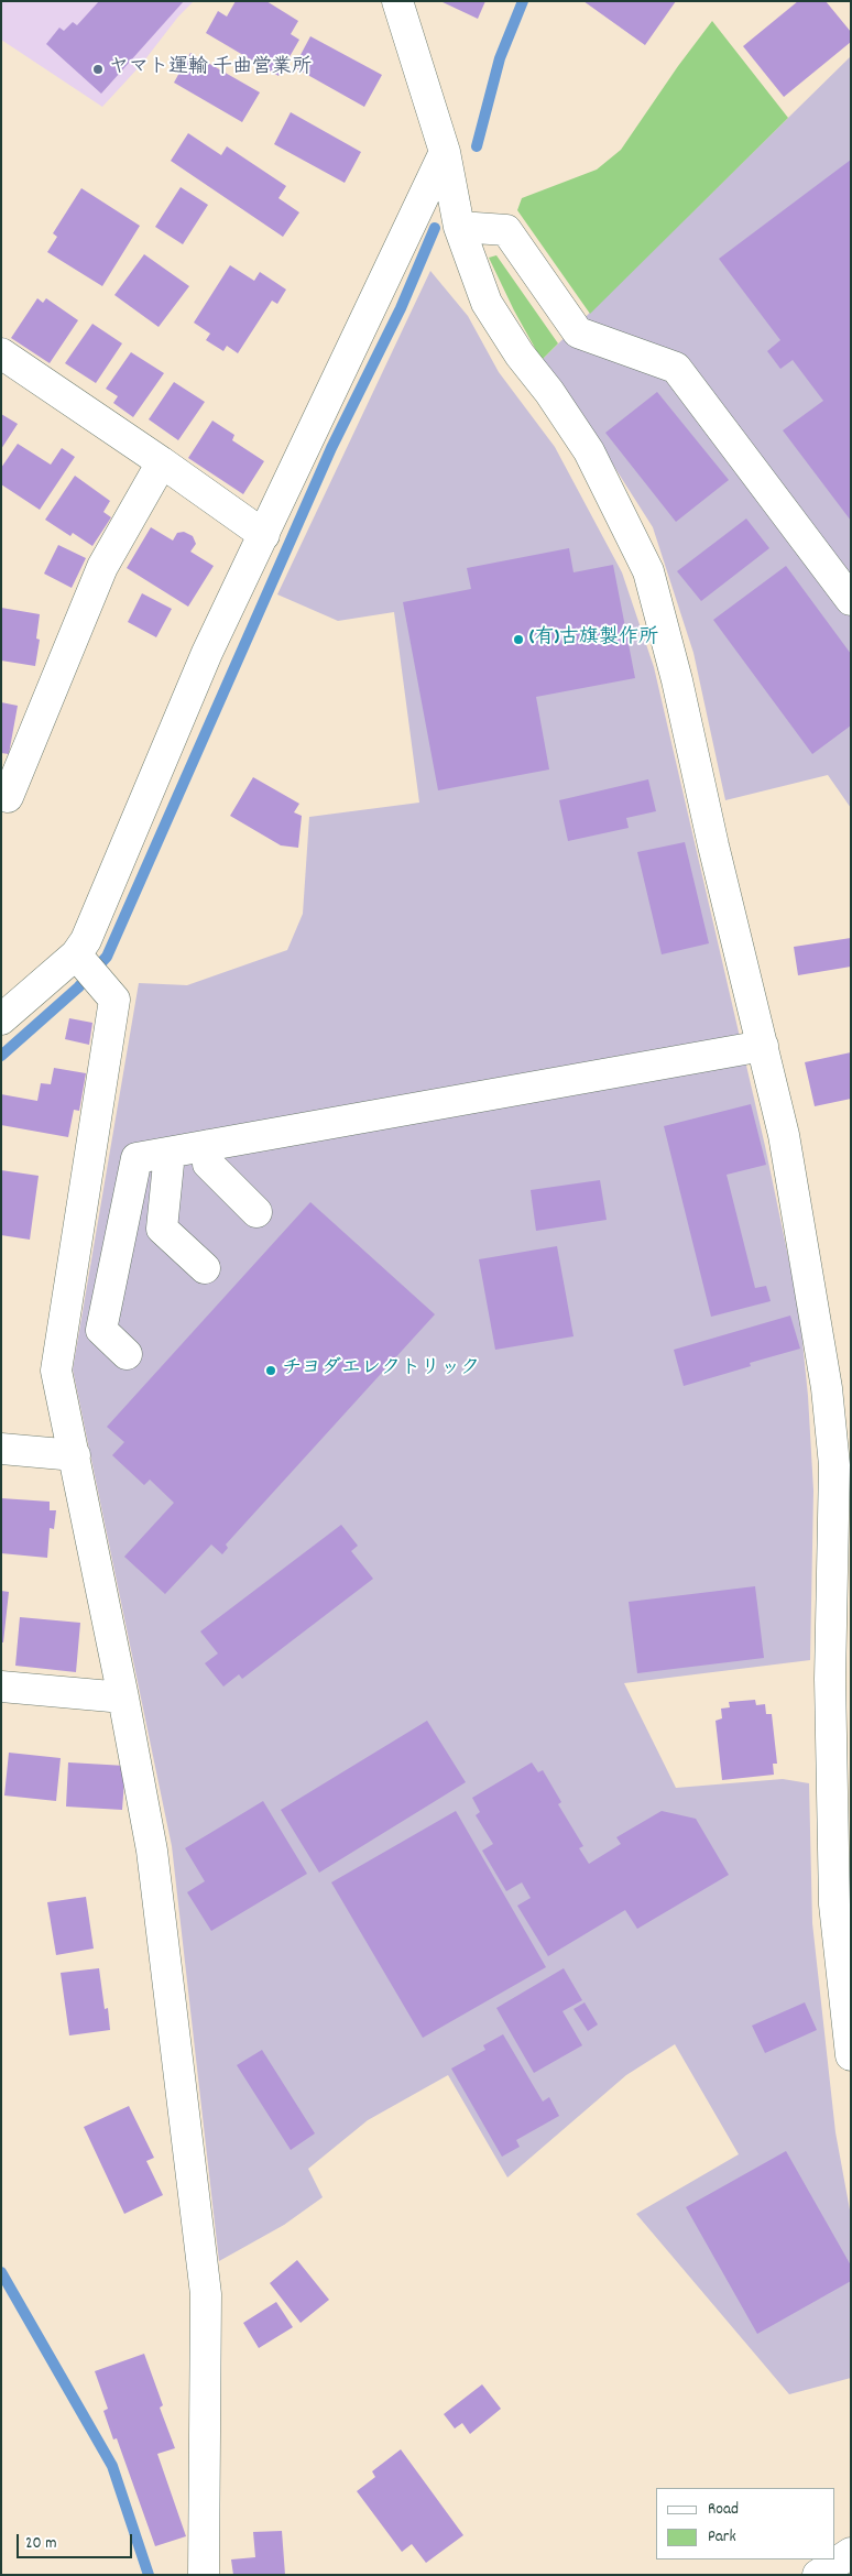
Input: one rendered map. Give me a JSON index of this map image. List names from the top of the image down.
{
  "places": ["ヤマト運輸 千曲営業所", "(有)古旗製作所", "チヨダエレクトリック"],
  "legend": ["Road", "Park"],
  "scale_bar": "20 m"
}
